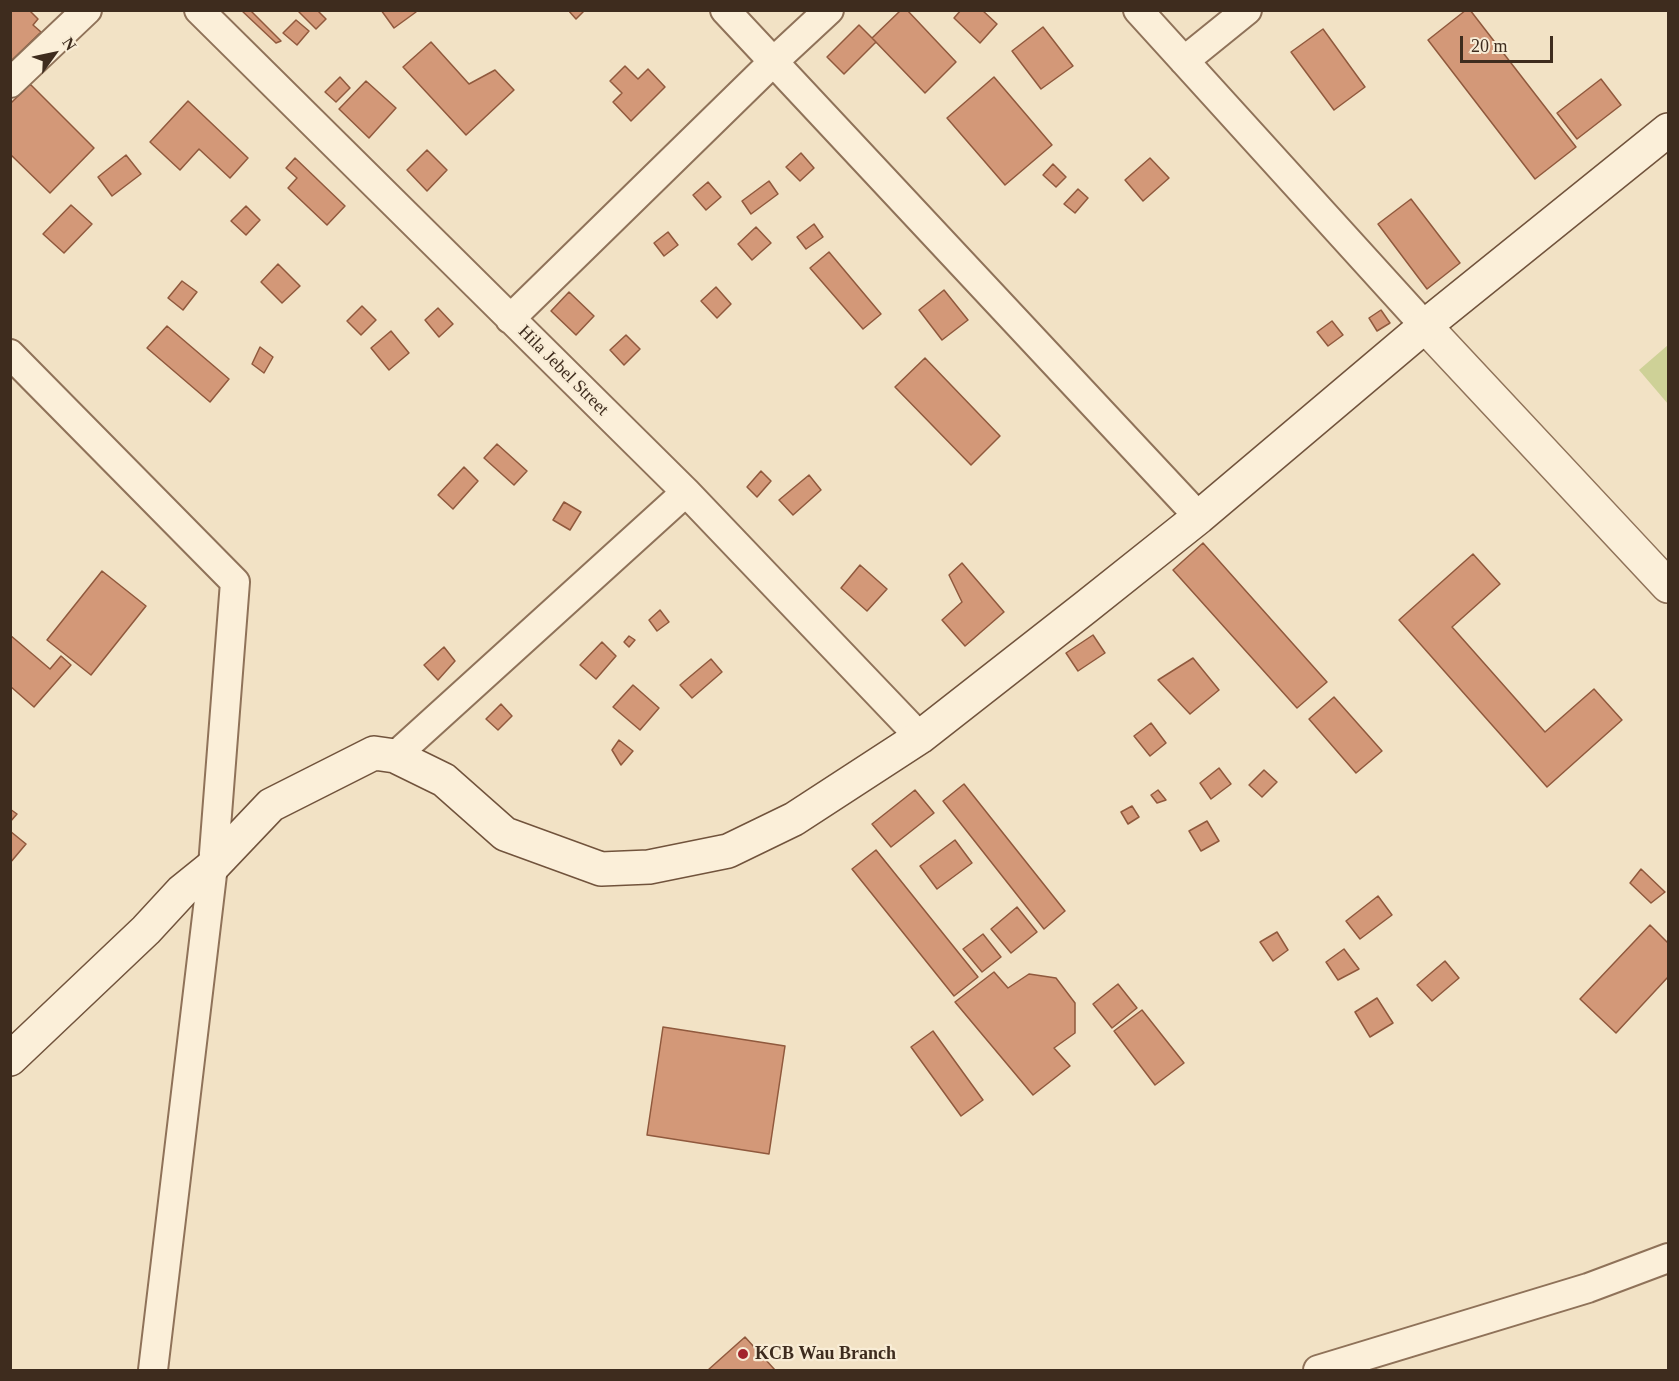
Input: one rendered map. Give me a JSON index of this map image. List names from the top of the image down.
{
  "streets": {
    "street": ["Hila Jebel Street"]
  },
  "places": ["KCB Wau Branch"],
  "scale_bar": "20 m",
  "north": "top right"
}
